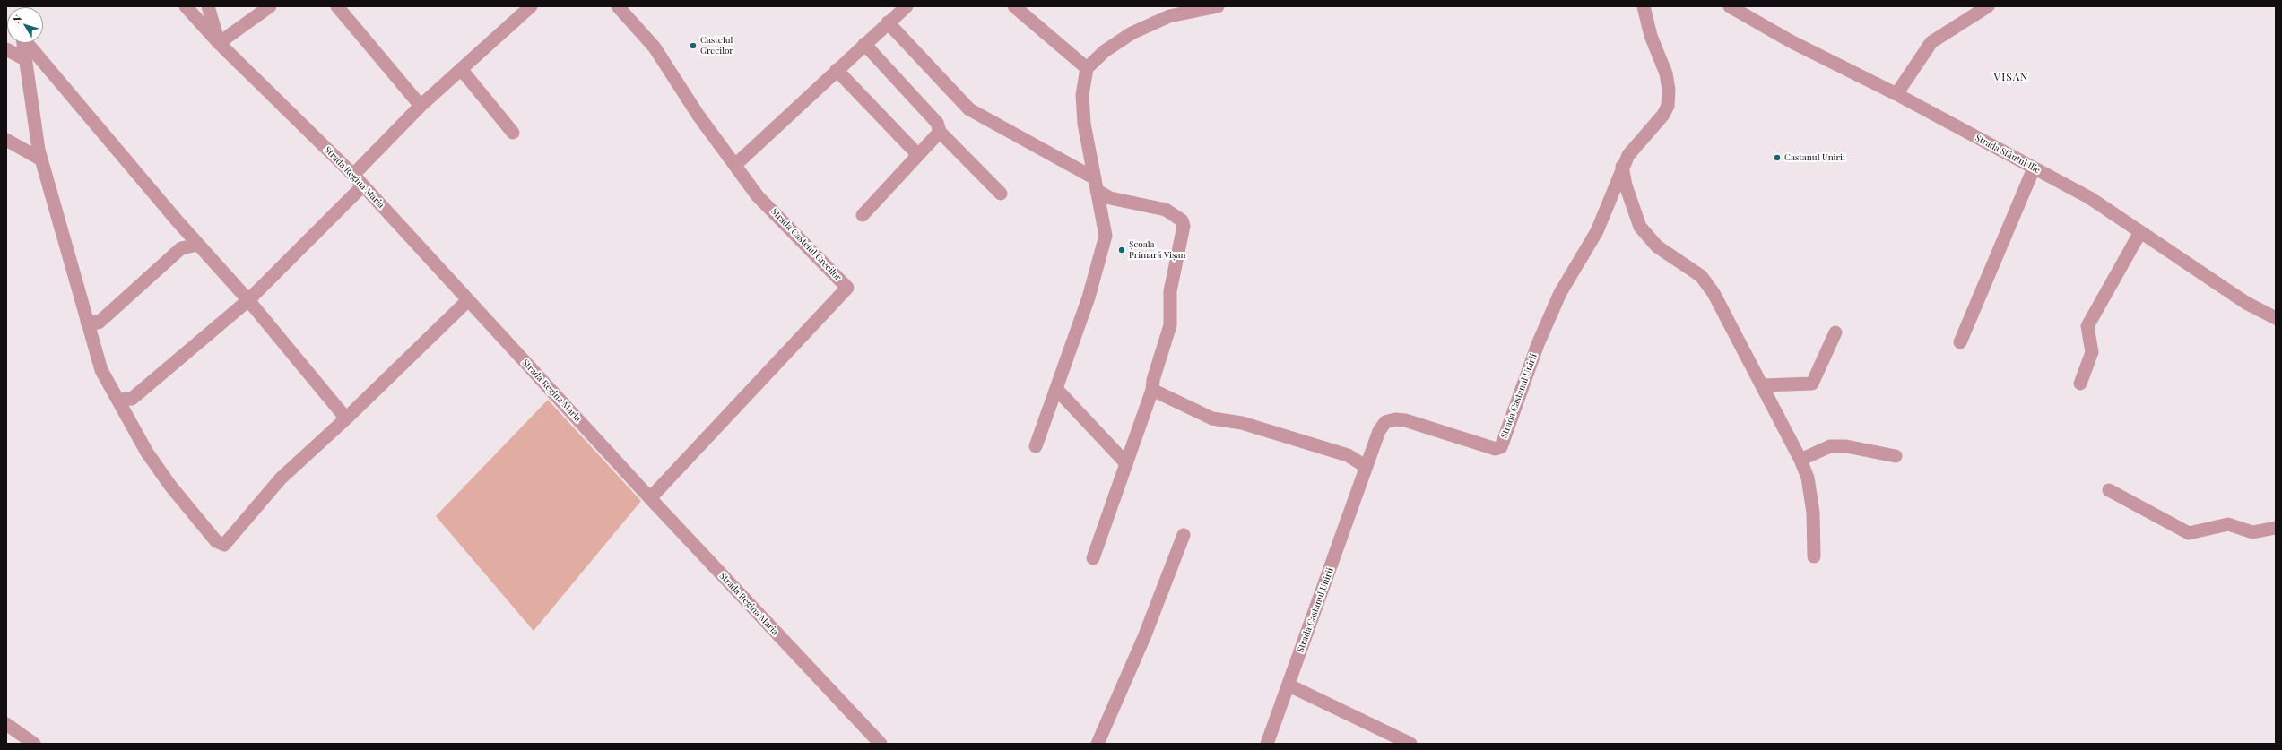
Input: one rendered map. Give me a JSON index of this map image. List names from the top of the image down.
{
  "streets": {
    "street": [
      "Strada Sfântul Ilie",
      "Strada Regina Maria",
      "Strada Castelul Grecilor",
      "Strada Castanul Unirii"
    ]
  },
  "crossings": [
    ["Strada Regina Maria", "Strada Castelul Grecilor"]
  ],
  "districts": ["VIȘAN"],
  "places": ["Castelul Grecilor", "Castanul Unirii", "Școala Primară Vișan"],
  "north": "top left"
}
